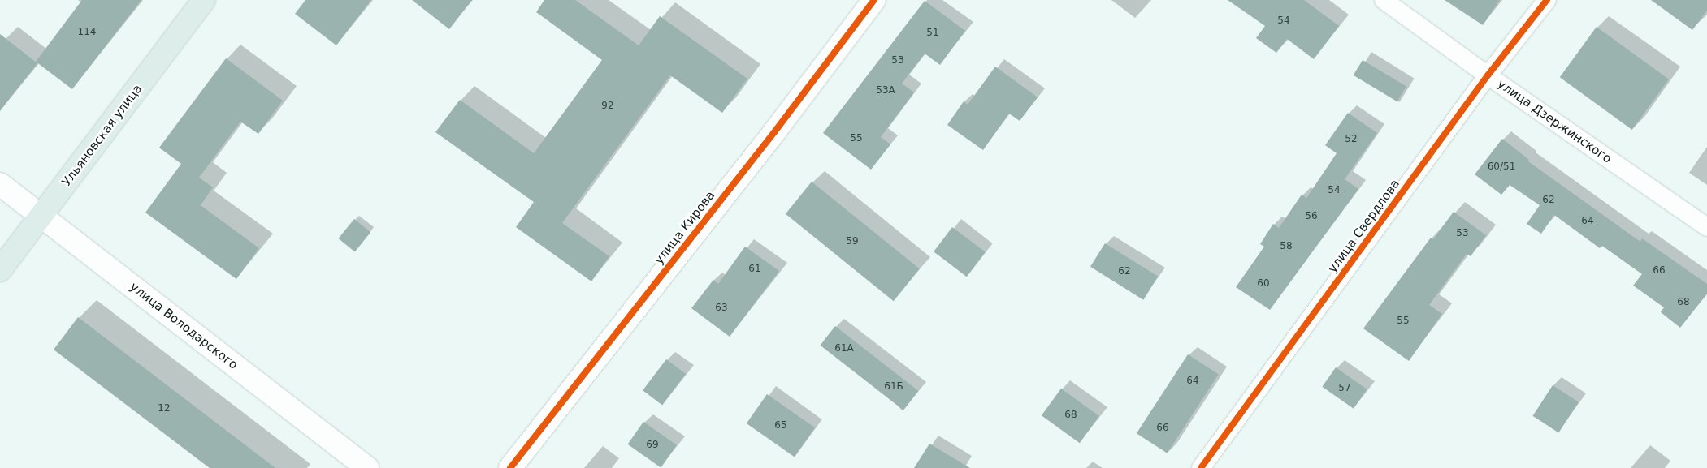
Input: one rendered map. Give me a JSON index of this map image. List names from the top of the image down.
{
  "streets": {
    "main road": ["Ульяновская улица"],
    "street": [
      "улица Дзержинского",
      "улица Свердлова",
      "улица Кирова",
      "улица Володарского"
    ]
  },
  "crossings": [
    ["улица Дзержинского", "улица Свердлова"],
    ["Ульяновская улица", "улица Володарского"]
  ],
  "house_numbers": [
    "54",
    "114",
    "51",
    "53",
    "53А",
    "92",
    "55",
    "52",
    "60/51",
    "54",
    "62",
    "56",
    "64",
    "53",
    "59",
    "58",
    "61",
    "66",
    "62",
    "60",
    "68",
    "63",
    "55",
    "61А",
    "64",
    "61Б",
    "57",
    "12",
    "68",
    "65",
    "66",
    "69"
  ]
}
